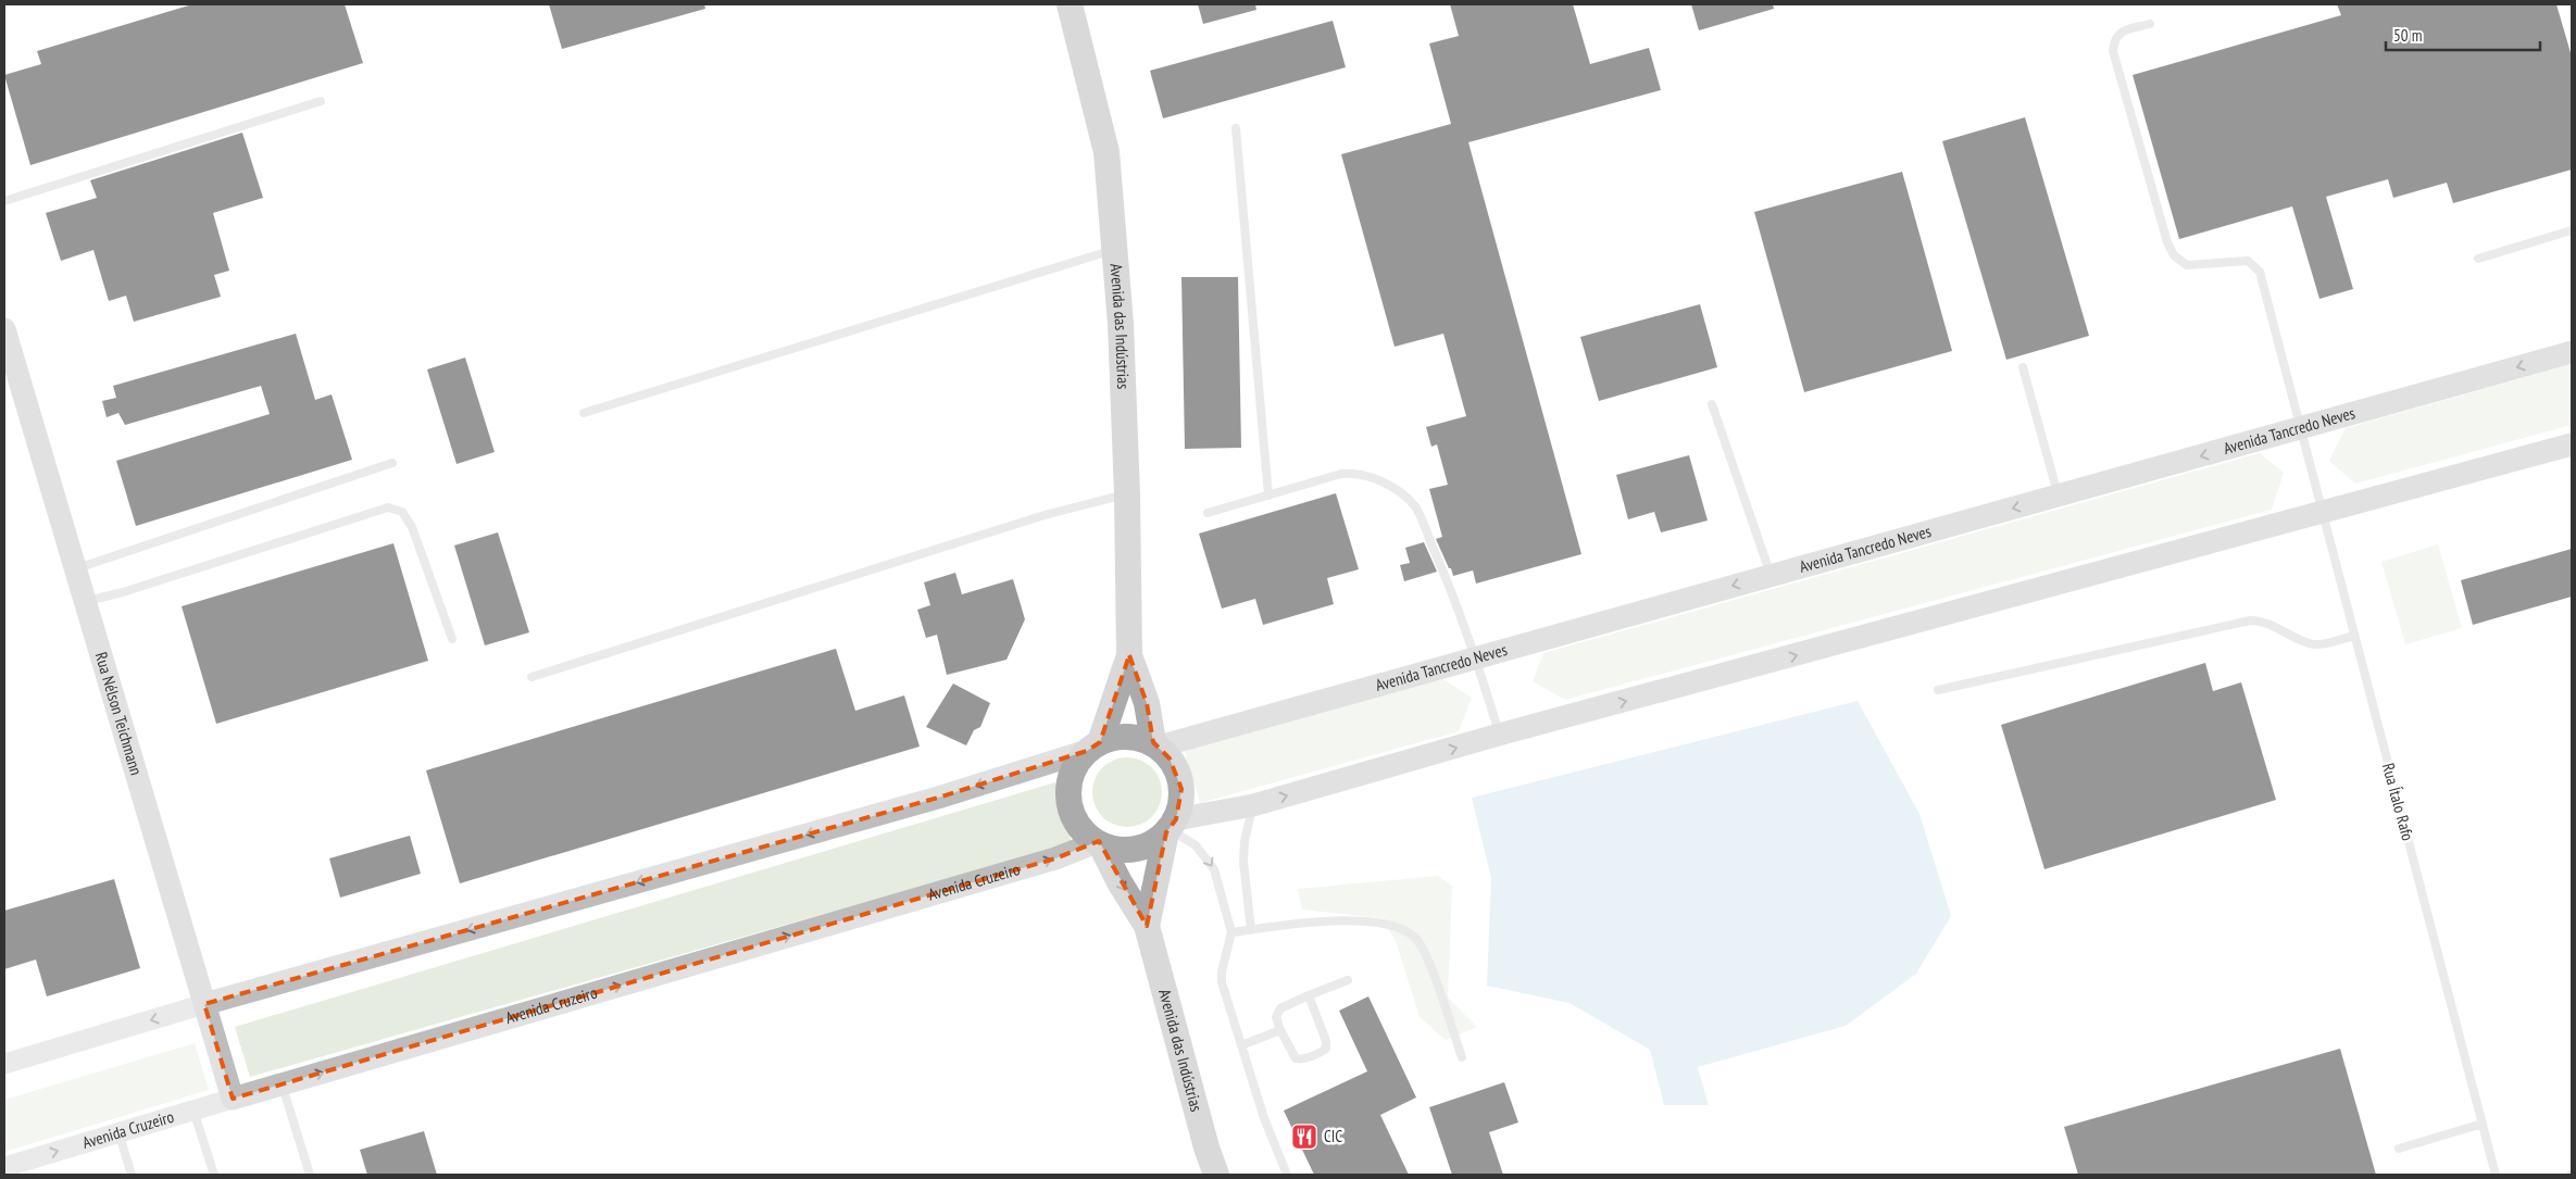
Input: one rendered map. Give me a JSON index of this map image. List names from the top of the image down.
{
  "streets": {
    "main road": [
      "Avenida das Indústrias",
      "Avenida Tancredo Neves",
      "Rua Nélson Teichmann",
      "Avenida Cruzeiro"
    ],
    "lane": ["Rua Ítalo Rafo"]
  },
  "crossings": [
    ["Avenida Tancredo Neves", "Rua Ítalo Rafo"],
    ["Avenida Tancredo Neves", "Avenida Cruzeiro"],
    ["Rua Nélson Teichmann", "Avenida Cruzeiro"]
  ],
  "places": {
    "restaurant": ["CIC"]
  },
  "scale_bar": "50 m"
}
